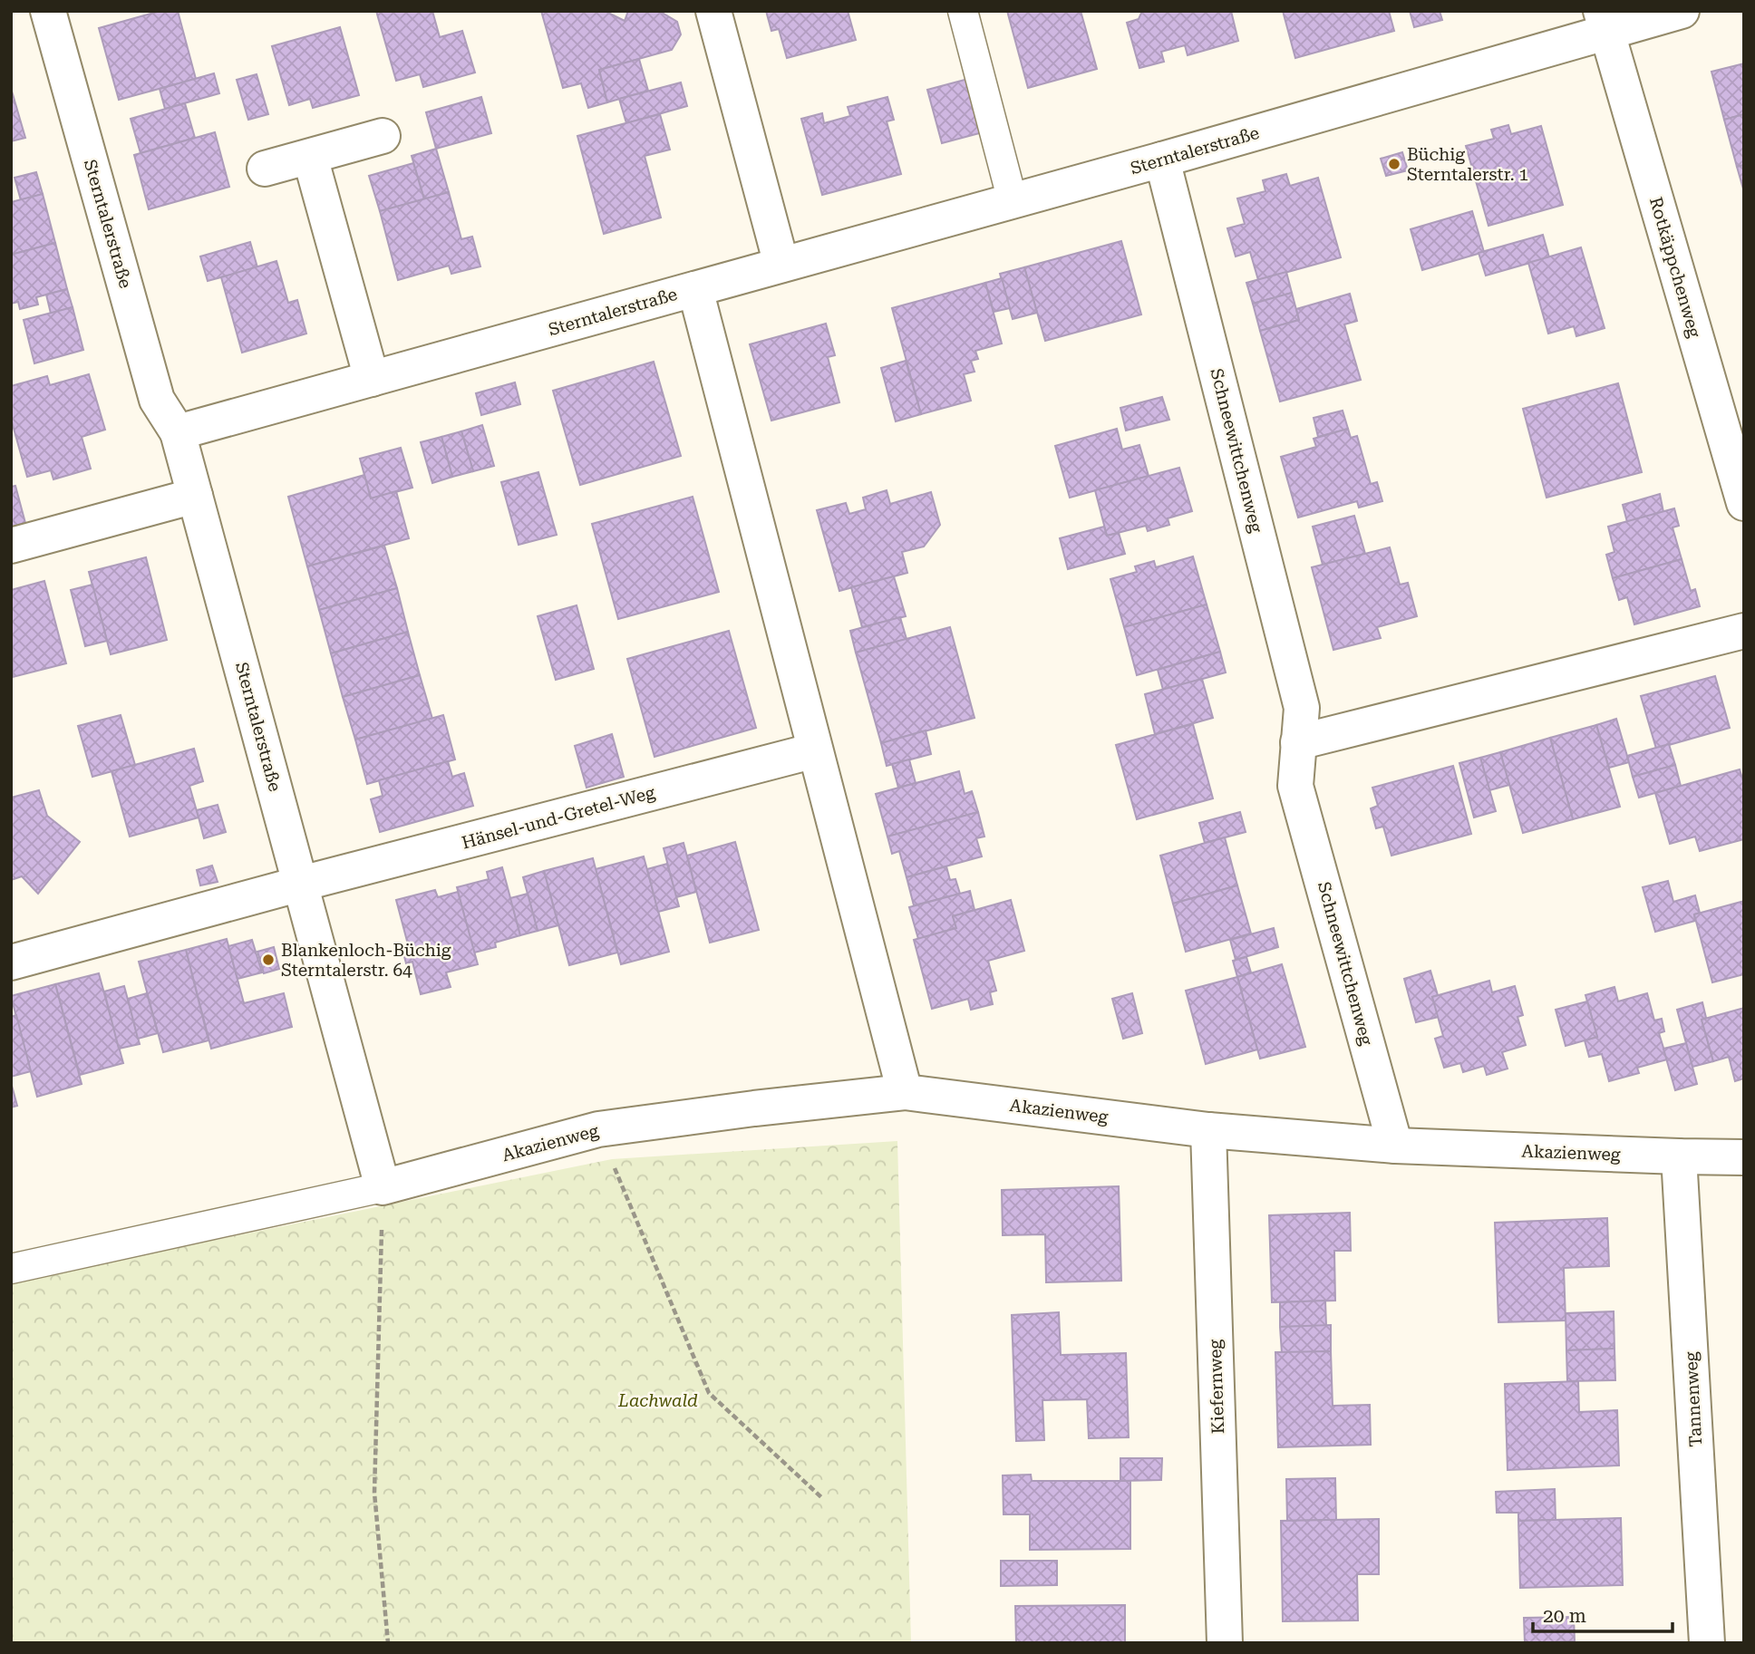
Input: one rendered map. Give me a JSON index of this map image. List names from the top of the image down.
{
  "streets": {
    "street": [
      "Sterntalerstraße",
      "Rotkäppchenweg",
      "Schneewittchenweg",
      "Hänsel-und-Gretel-Weg",
      "Akazienweg",
      "Kiefernweg",
      "Tannenweg"
    ]
  },
  "crossings": [
    ["Sterntalerstraße", "Rotkäppchenweg"],
    ["Sterntalerstraße", "Schneewittchenweg"],
    ["Sterntalerstraße", "Hänsel-und-Gretel-Weg"],
    ["Sterntalerstraße", "Akazienweg"],
    ["Schneewittchenweg", "Akazienweg"],
    ["Akazienweg", "Kiefernweg"],
    ["Akazienweg", "Tannenweg"]
  ],
  "parks": ["Lachwald"],
  "places": ["Büchig Sterntalerstr. 1", "Blankenloch-Büchig Sterntalerstr. 64"],
  "scale_bar": "20 m"
}
